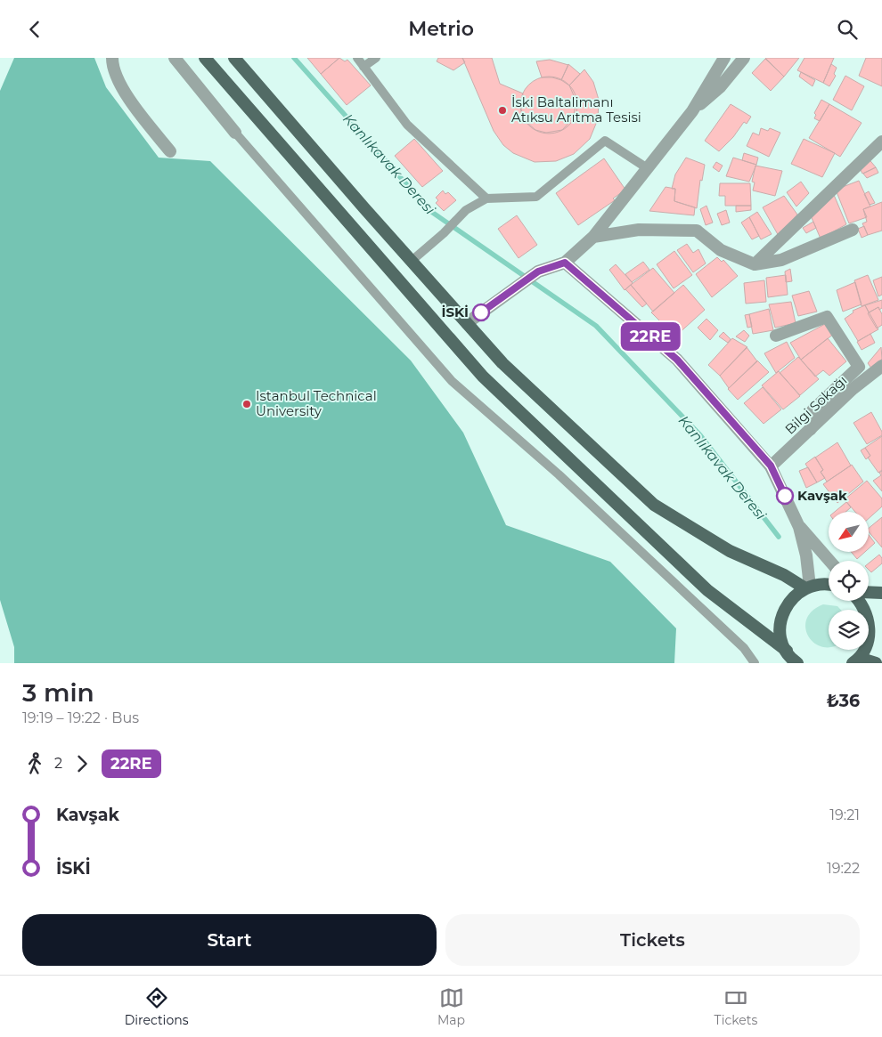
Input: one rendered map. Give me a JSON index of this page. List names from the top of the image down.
{
  "streets": {
    "street": ["Bilgi Sokağı"]
  },
  "water": ["Kanlıkavak Deresi"],
  "places": [
    "İski Baltalimanı Atıksu Arıtma Tesisi",
    "İSKİ",
    "Istanbul Technical University",
    "Kavşak"
  ],
  "lines": ["bus line 22RE"],
  "north": "bottom left",
  "page": {
    "header": "Metrio",
    "on_map": "22RE",
    "heading": ["3 min", "19:19 – 19:22 · Bus", "₺36"],
    "legs": ["2", "22RE"],
    "list": [
      {
        "name": "Kavşak",
        "value": "19:21"
      },
      {
        "name": "İSKİ",
        "value": "19:22"
      }
    ],
    "buttons": ["Start", "Tickets"],
    "tabs": ["Directions", "Map", "Tickets"]
  }
}
